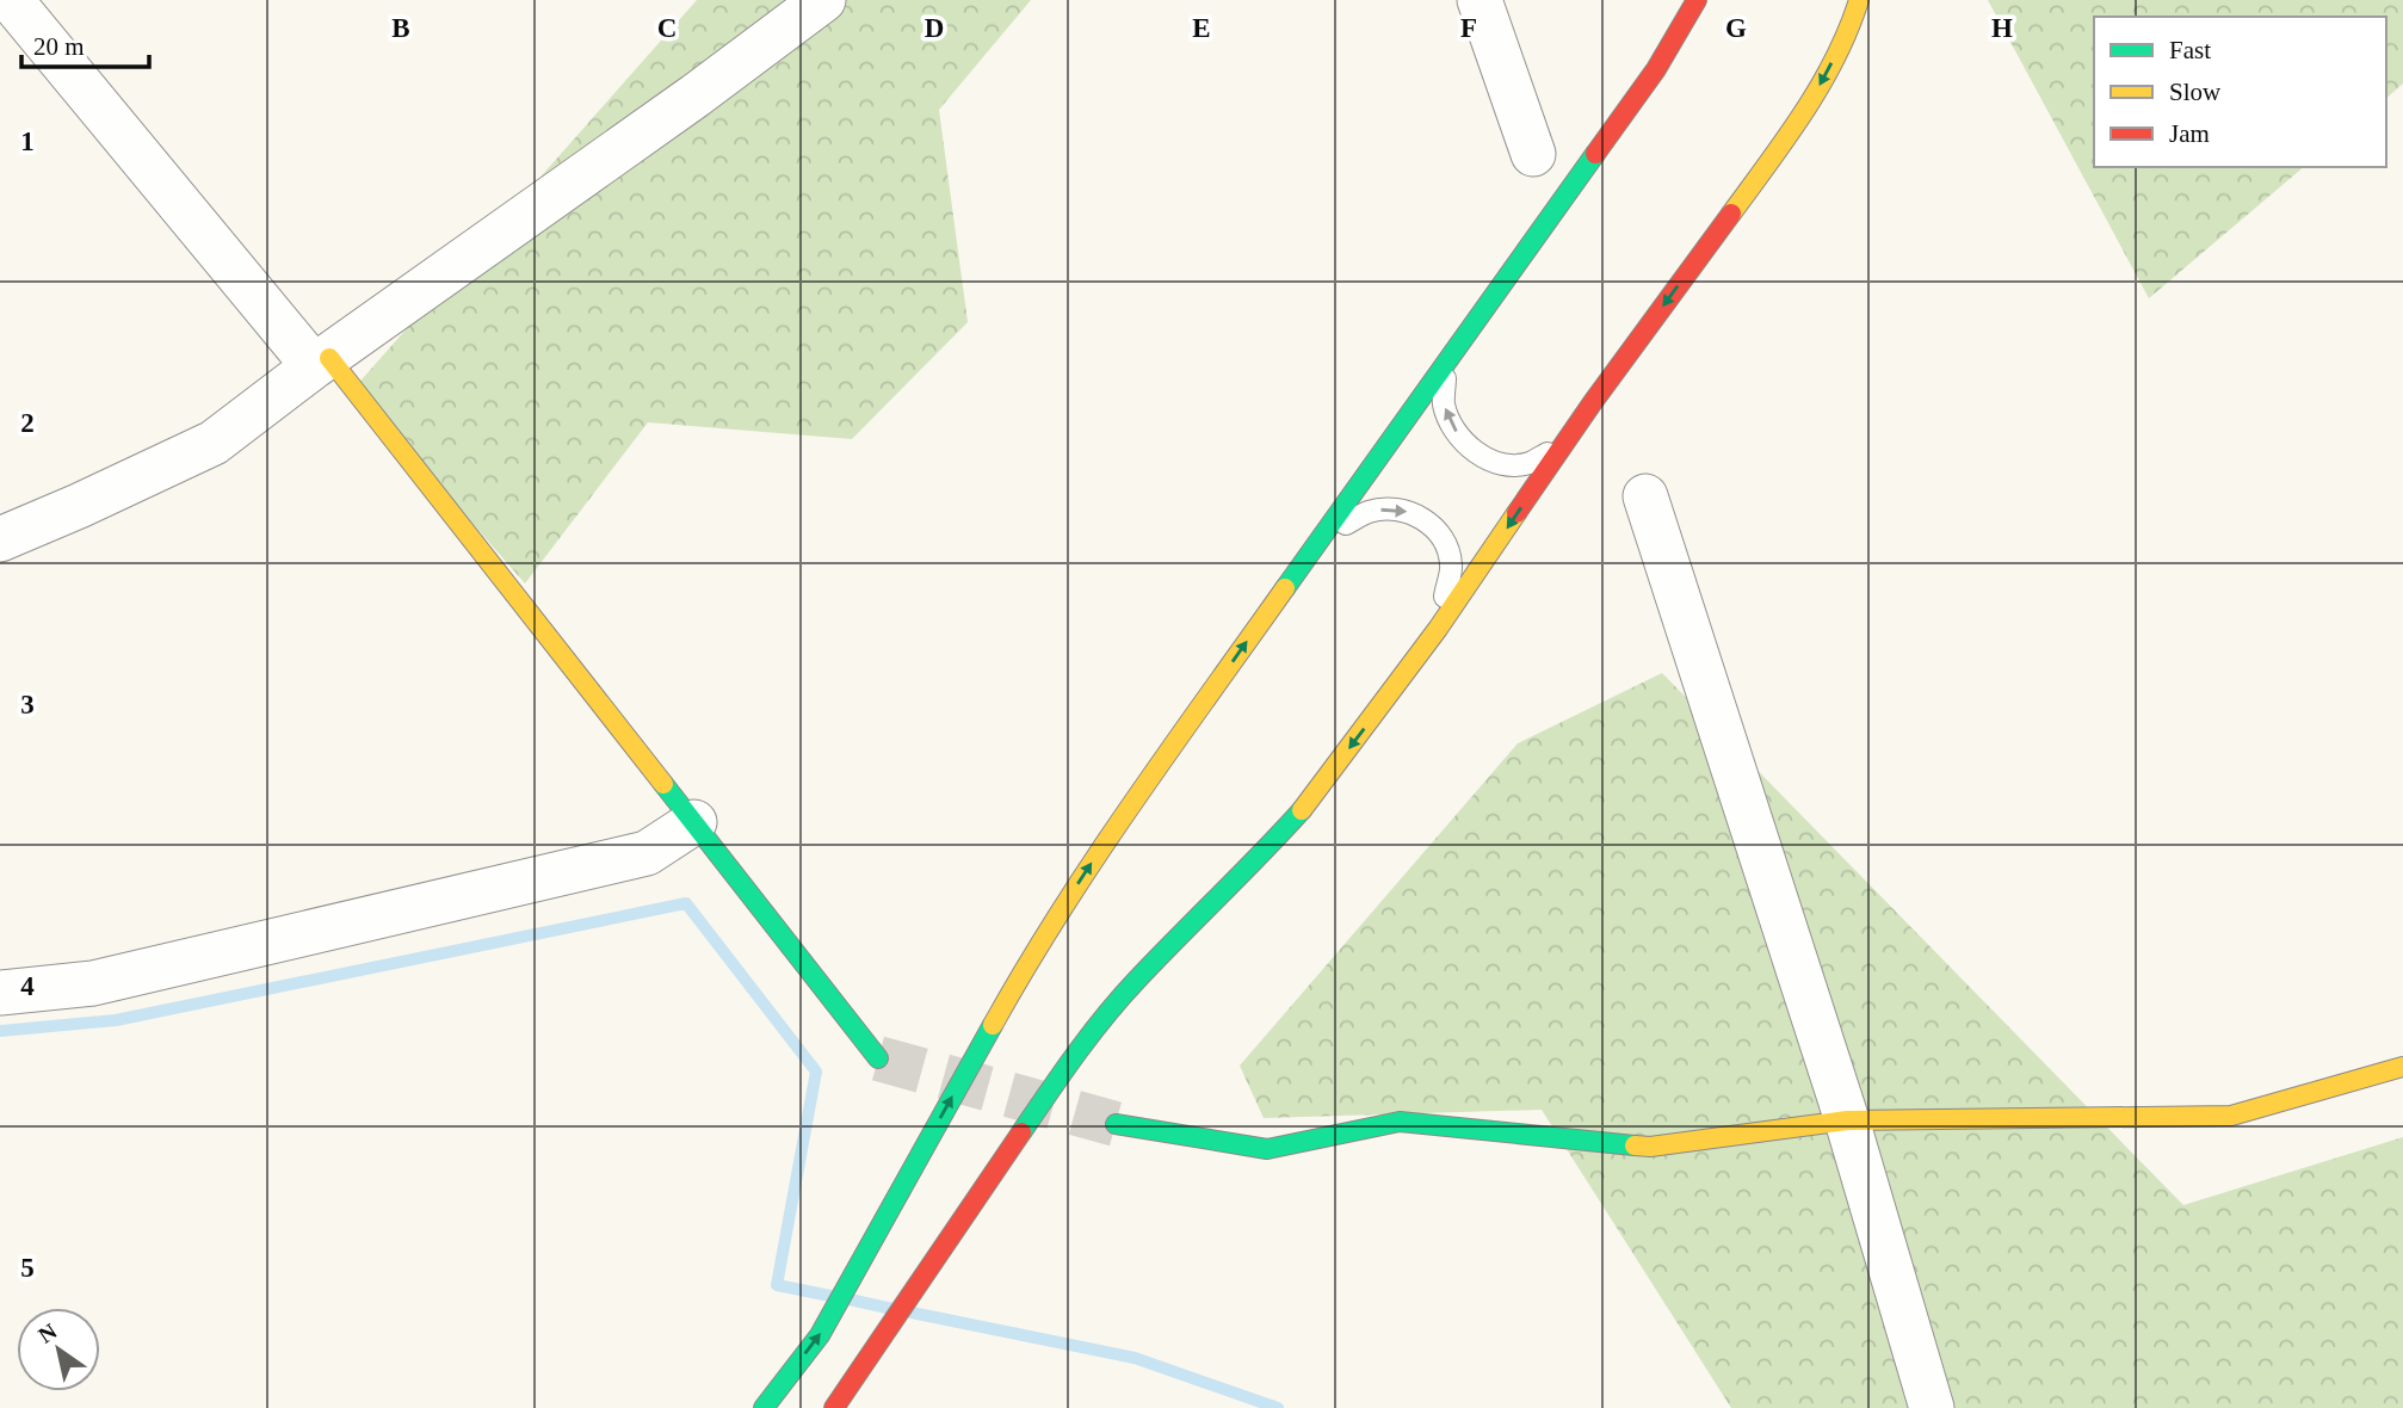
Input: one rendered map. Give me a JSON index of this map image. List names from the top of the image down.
{
  "legend": ["Fast", "Slow", "Jam"],
  "scale_bar": "20 m",
  "north": "top left",
  "grid": {
    "columns": [
      "B",
      "C",
      "D",
      "E",
      "F",
      "G",
      "H"
    ],
    "rows": [
      "1",
      "2",
      "3",
      "4",
      "5"
    ]
  }
}
